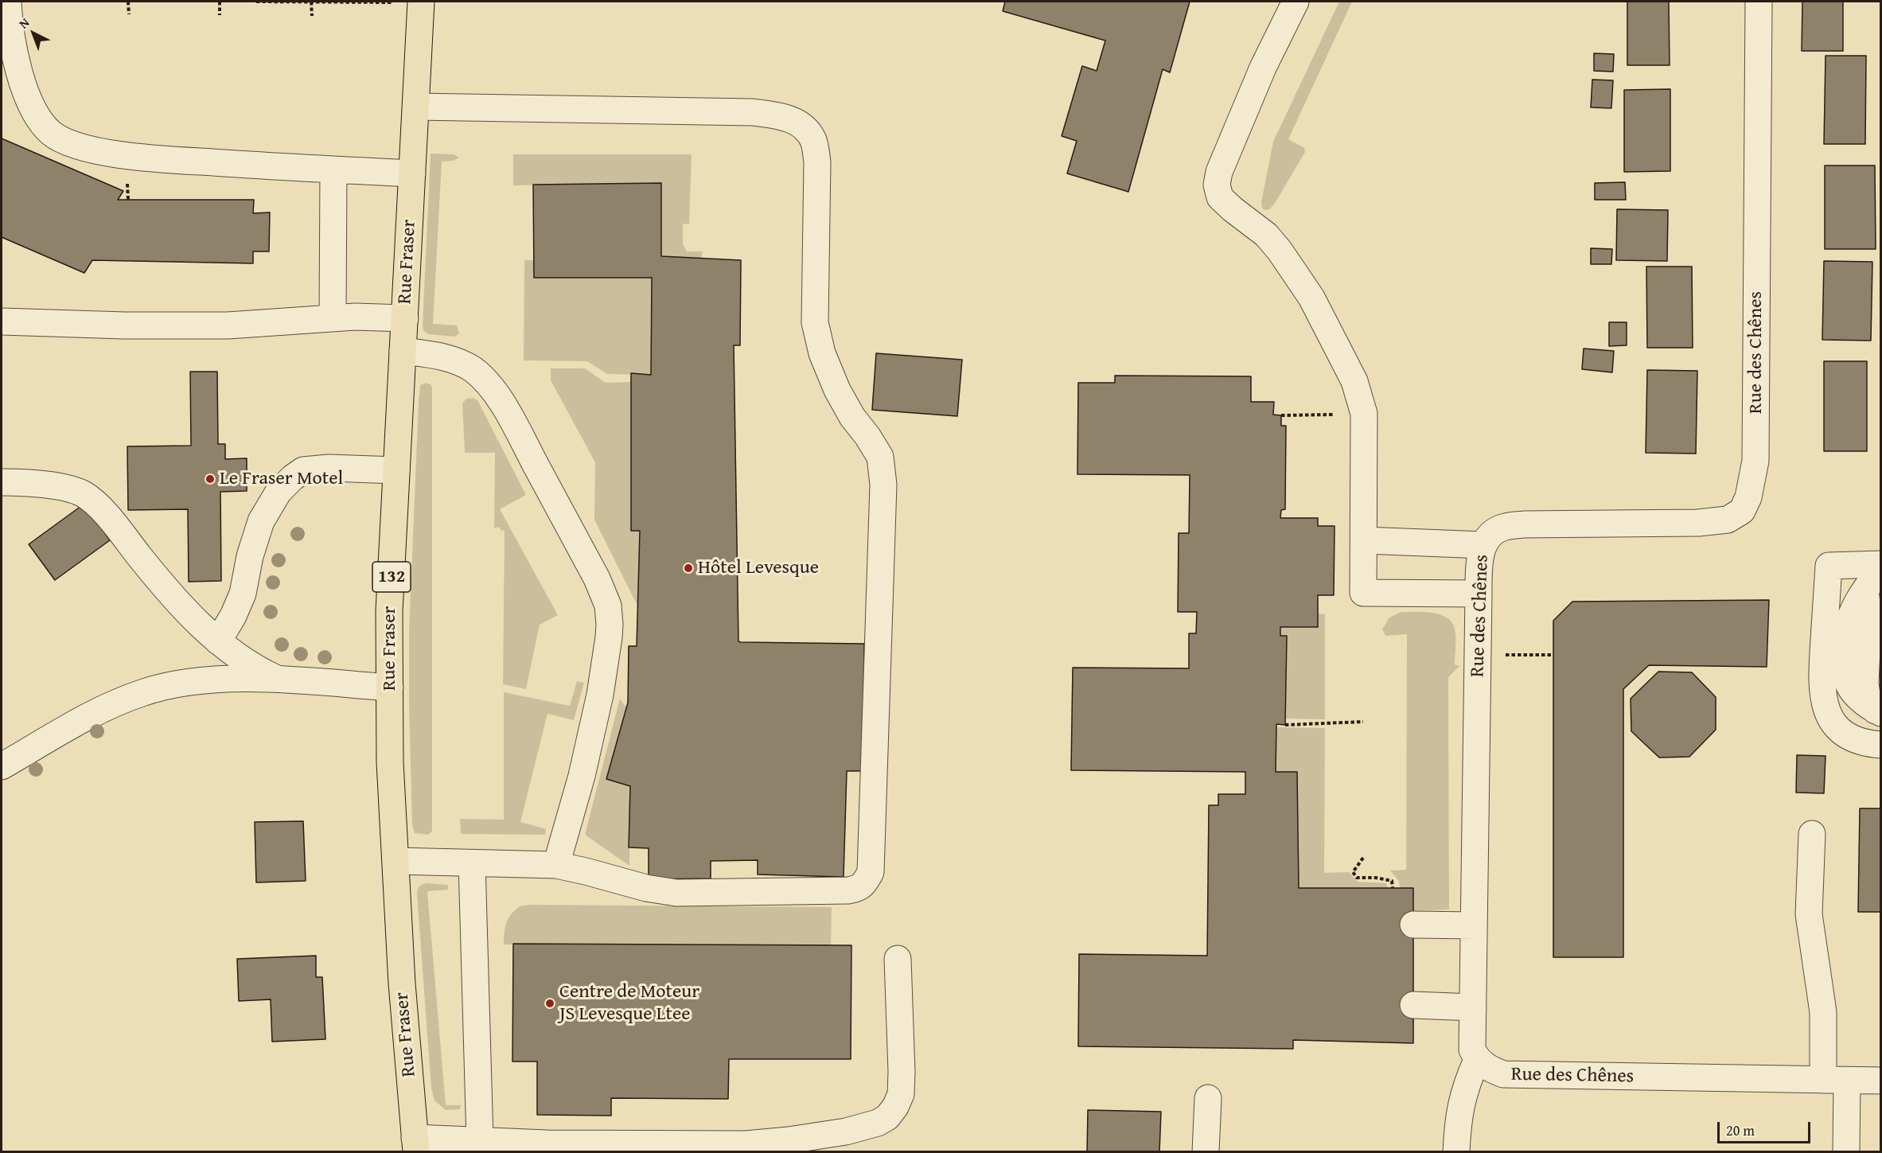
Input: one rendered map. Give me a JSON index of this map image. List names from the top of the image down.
{
  "streets": {
    "main road": ["Rue Fraser", "132"],
    "street": ["Rue des Chênes"]
  },
  "places": ["Le Fraser Motel", "Hôtel Levesque", "Centre de Moteur JS Levesque Ltee"],
  "scale_bar": "20 m",
  "north": "top left"
}
